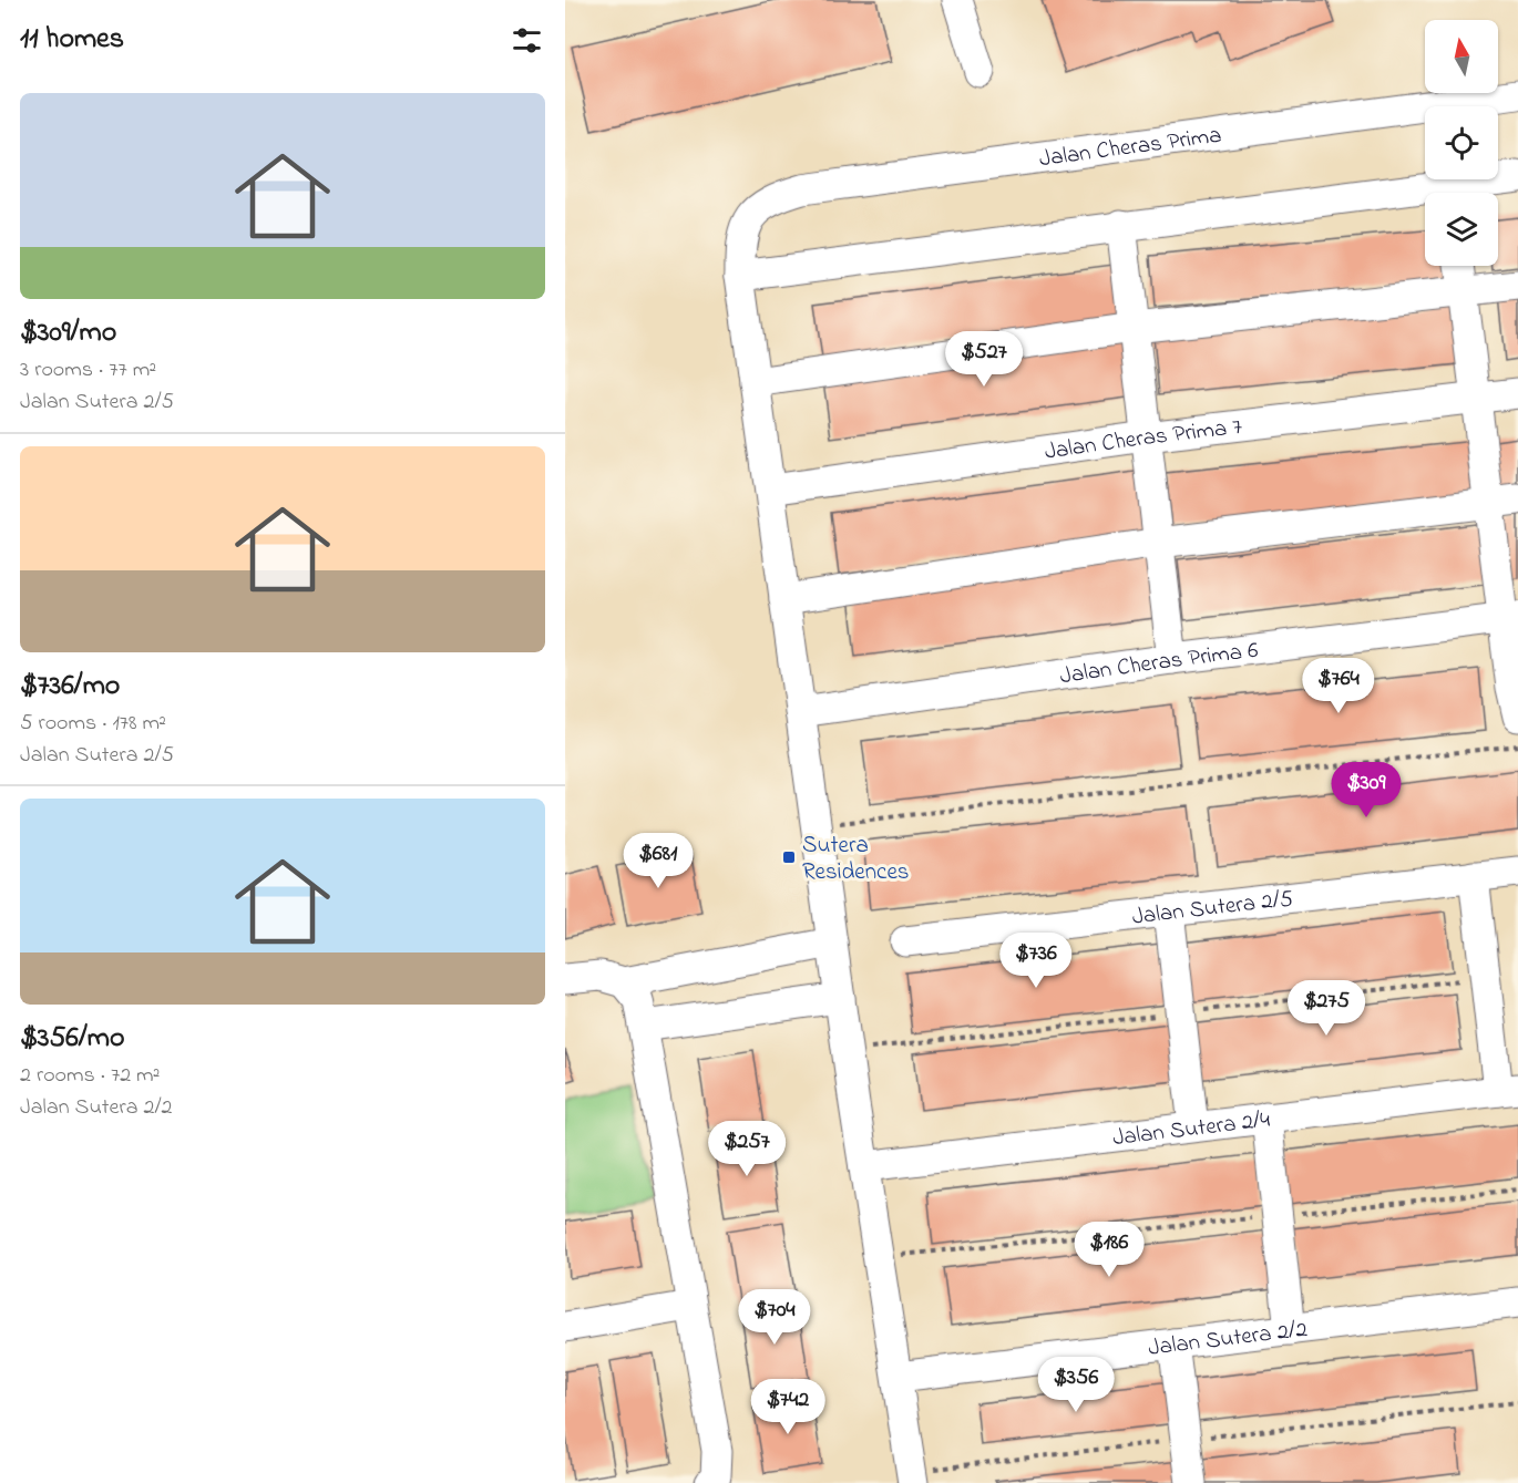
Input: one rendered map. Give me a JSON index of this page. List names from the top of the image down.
{
  "streets": {
    "street": [
      "Jalan Cheras Prima",
      "Jalan Cheras Prima 7",
      "Jalan Cheras Prima 6",
      "Jalan Sutera 2/5",
      "Jalan Sutera 2/4",
      "Jalan Sutera 2/2"
    ]
  },
  "places": {
    "transit": ["Sutera Residences"]
  },
  "north": "top",
  "page": {
    "heading": "11 homes",
    "list": [
      {
        "name": "$309/mo",
        "note": "3 rooms · 77 m² · Jalan Sutera 2/5"
      },
      {
        "name": "$736/mo",
        "note": "5 rooms · 178 m² · Jalan Sutera 2/5"
      },
      {
        "name": "$356/mo",
        "note": "2 rooms · 72 m² · Jalan Sutera 2/2"
      }
    ],
    "price": [
      "$527",
      "$764",
      "$309",
      "$681",
      "$736",
      "$275",
      "$257",
      "$186",
      "$704",
      "$356",
      "$742"
    ]
  }
}
